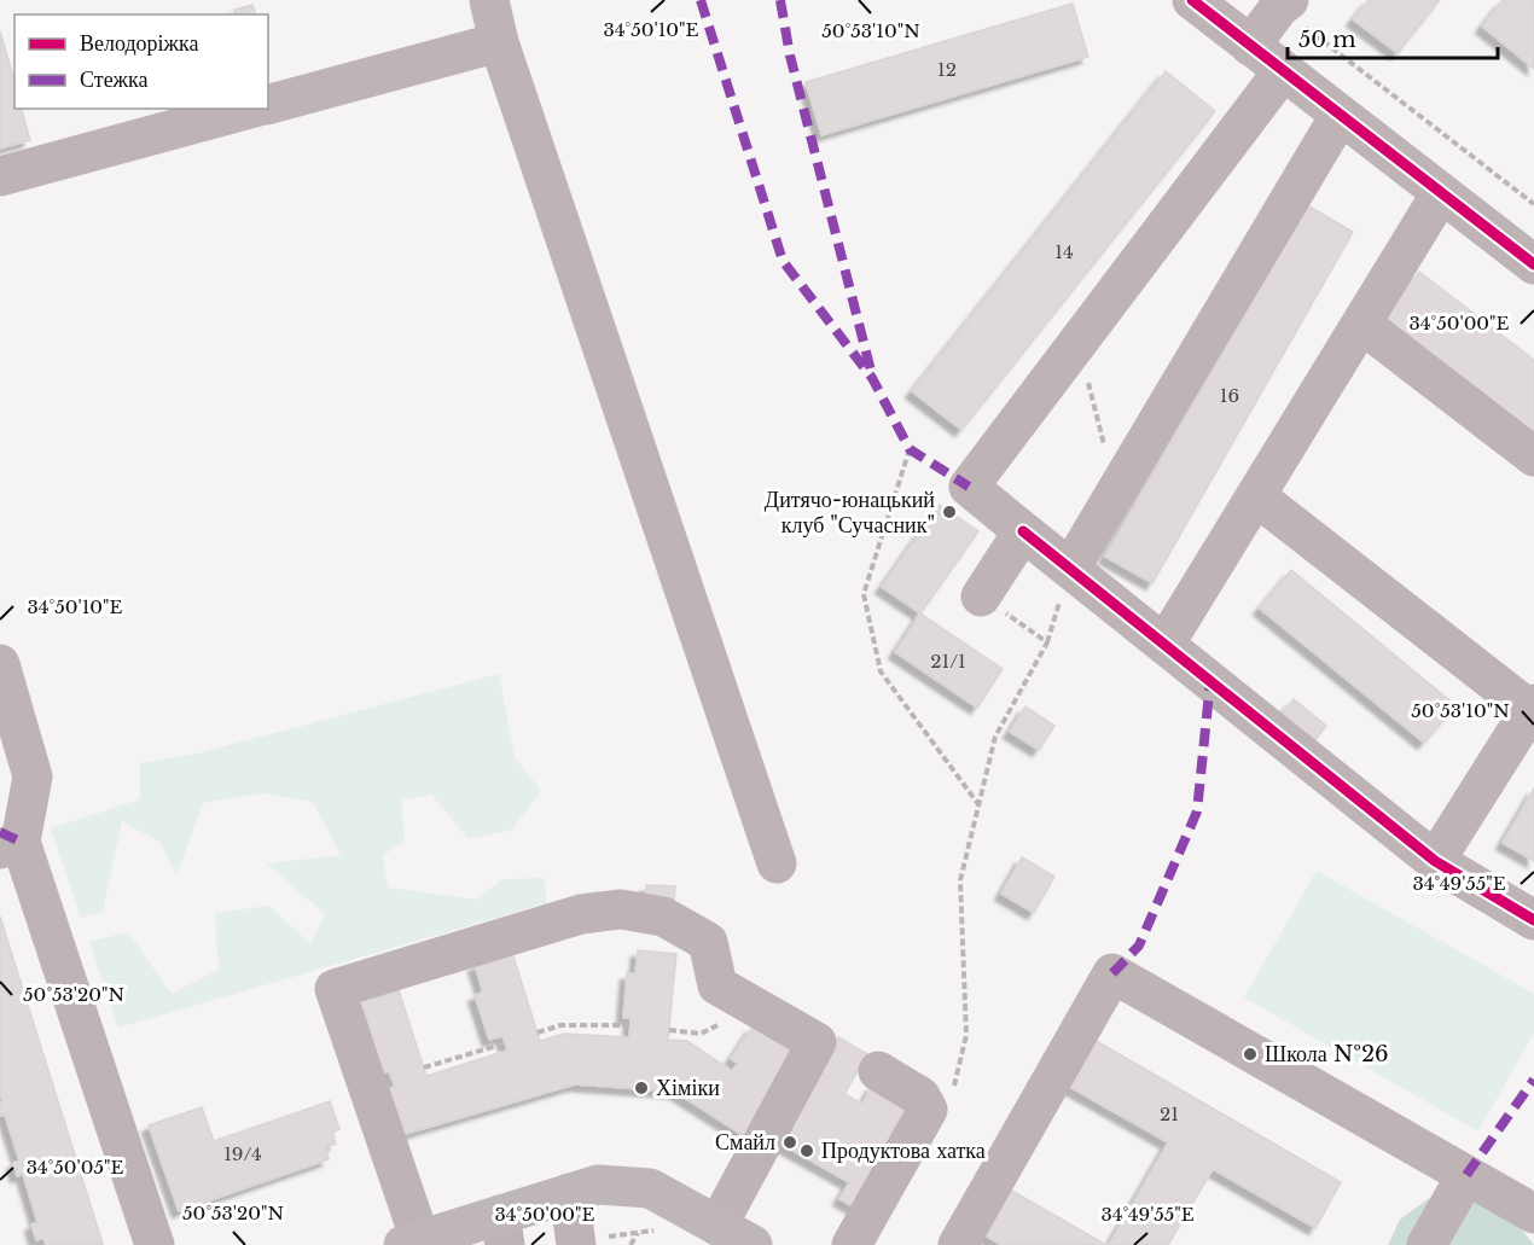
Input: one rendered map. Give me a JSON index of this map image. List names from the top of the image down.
{
  "places": [
    "Дитячо-юнацький клуб \"Сучасник\"",
    "Школа №26",
    "Хіміки",
    "Смайл",
    "Продуктова хатка"
  ],
  "house_numbers": [
    "12",
    "14",
    "16",
    "21/1",
    "21",
    "19/4"
  ],
  "legend": ["Велодоріжка", "Стежка"],
  "scale_bar": "50 m",
  "coordinates": [
    "34°50'10\"E",
    "50°53'10\"N",
    "34°50'00\"E",
    "34°49'55\"E",
    "50°53'20\"N",
    "34°50'05\"E"
  ]
}
